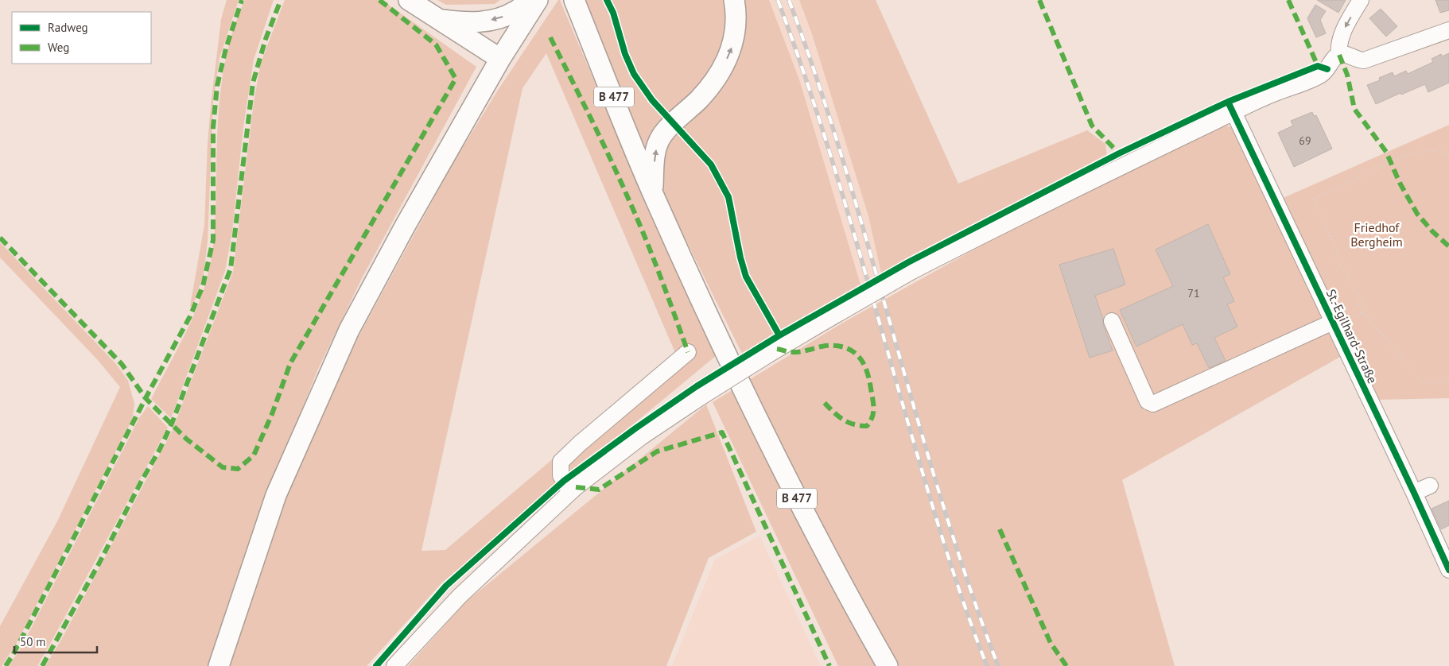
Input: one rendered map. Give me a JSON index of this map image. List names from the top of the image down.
{
  "streets": {
    "main road": ["B 477"],
    "street": ["St.-Egilhard-Straße"]
  },
  "parks": ["Friedhof Bergheim"],
  "house_numbers": ["69", "71"],
  "legend": ["Radweg", "Weg"],
  "scale_bar": "50 m"
}
